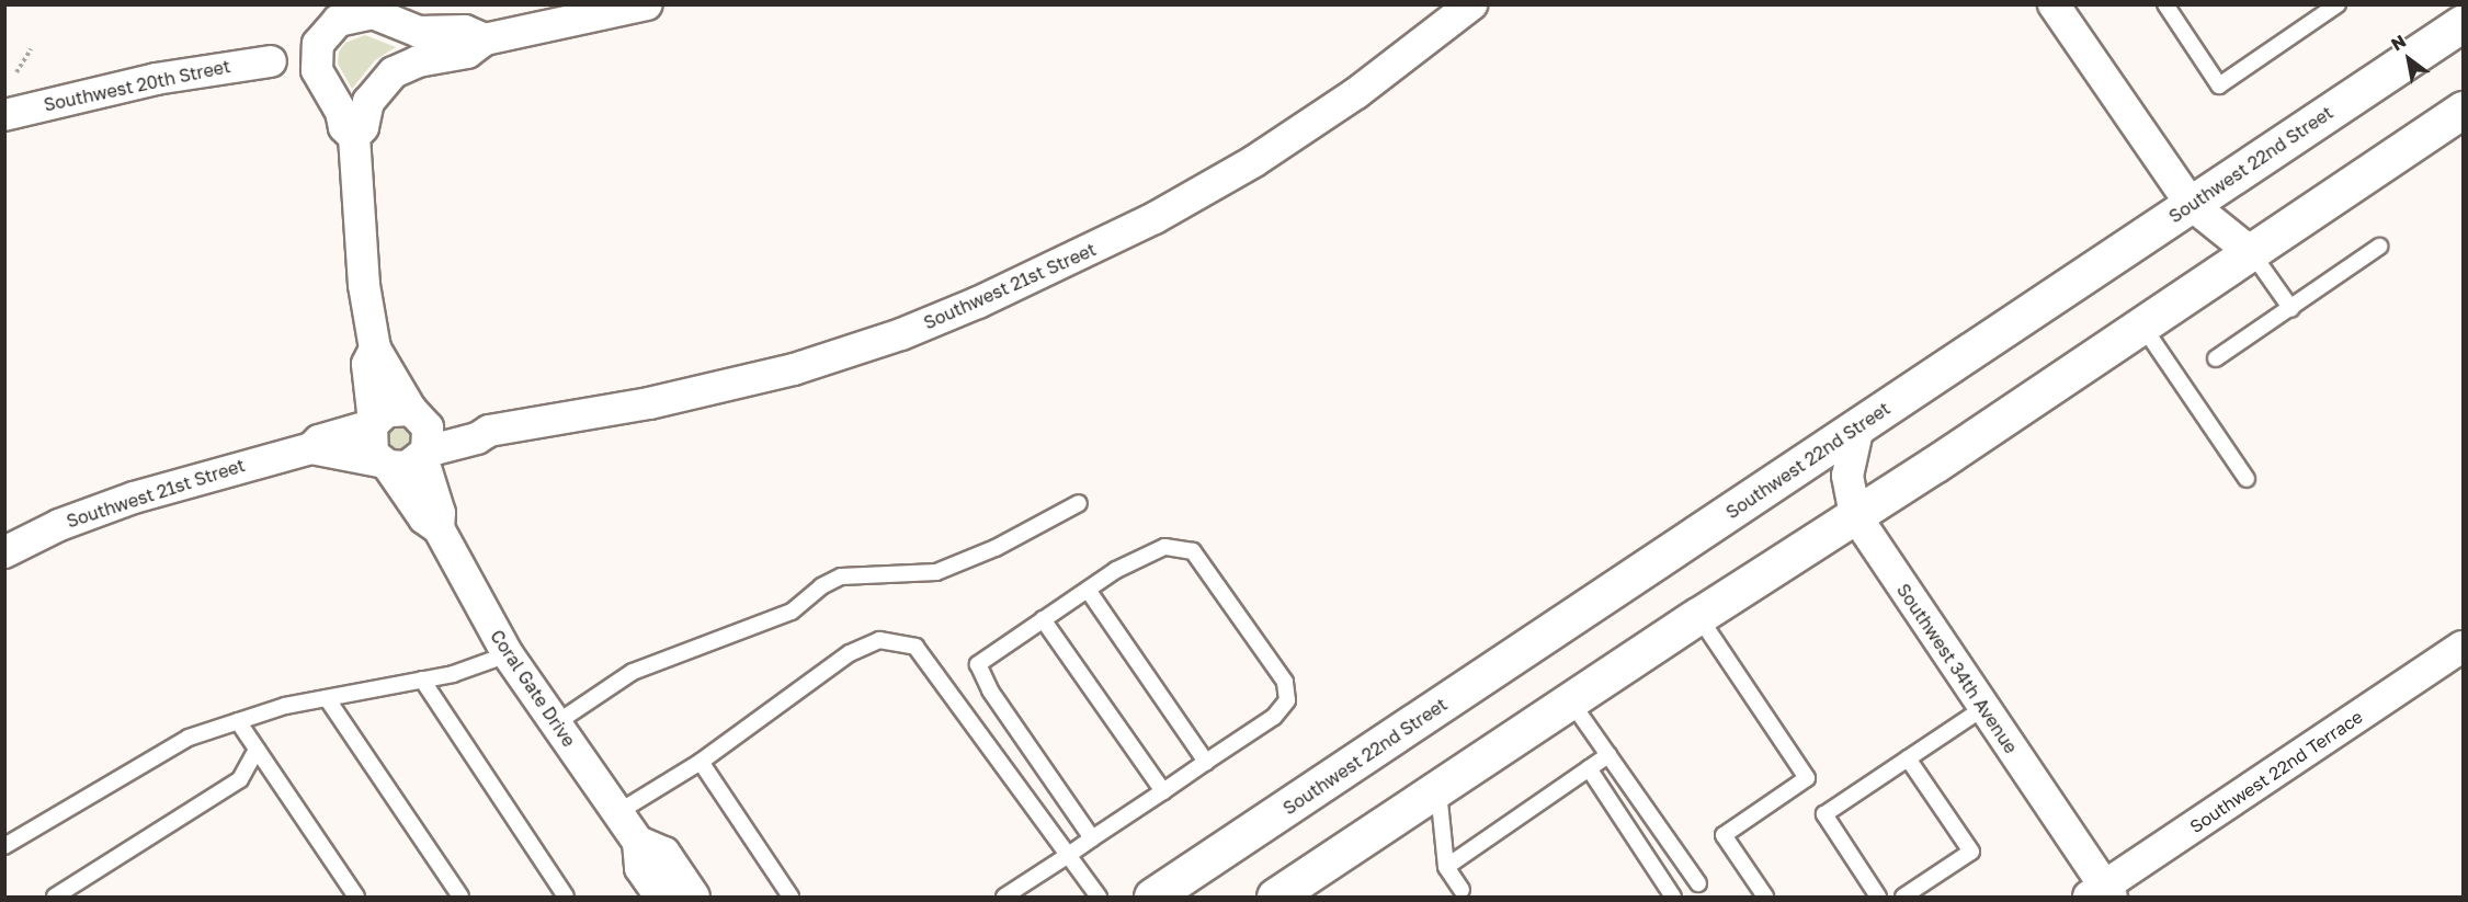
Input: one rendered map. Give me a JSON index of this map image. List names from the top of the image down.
{
  "streets": {
    "main road": ["Southwest 22nd Street"],
    "street": [
      "Southwest 20th Street",
      "Southwest 21st Street",
      "Southwest 34th Avenue",
      "Coral Gate Drive",
      "Southwest 22nd Terrace"
    ]
  },
  "crossings": [
    ["Southwest 22nd Street", "Southwest 34th Avenue"],
    ["Southwest 21st Street", "Coral Gate Drive"],
    ["Southwest 34th Avenue", "Southwest 22nd Terrace"]
  ],
  "north": "top left"
}
